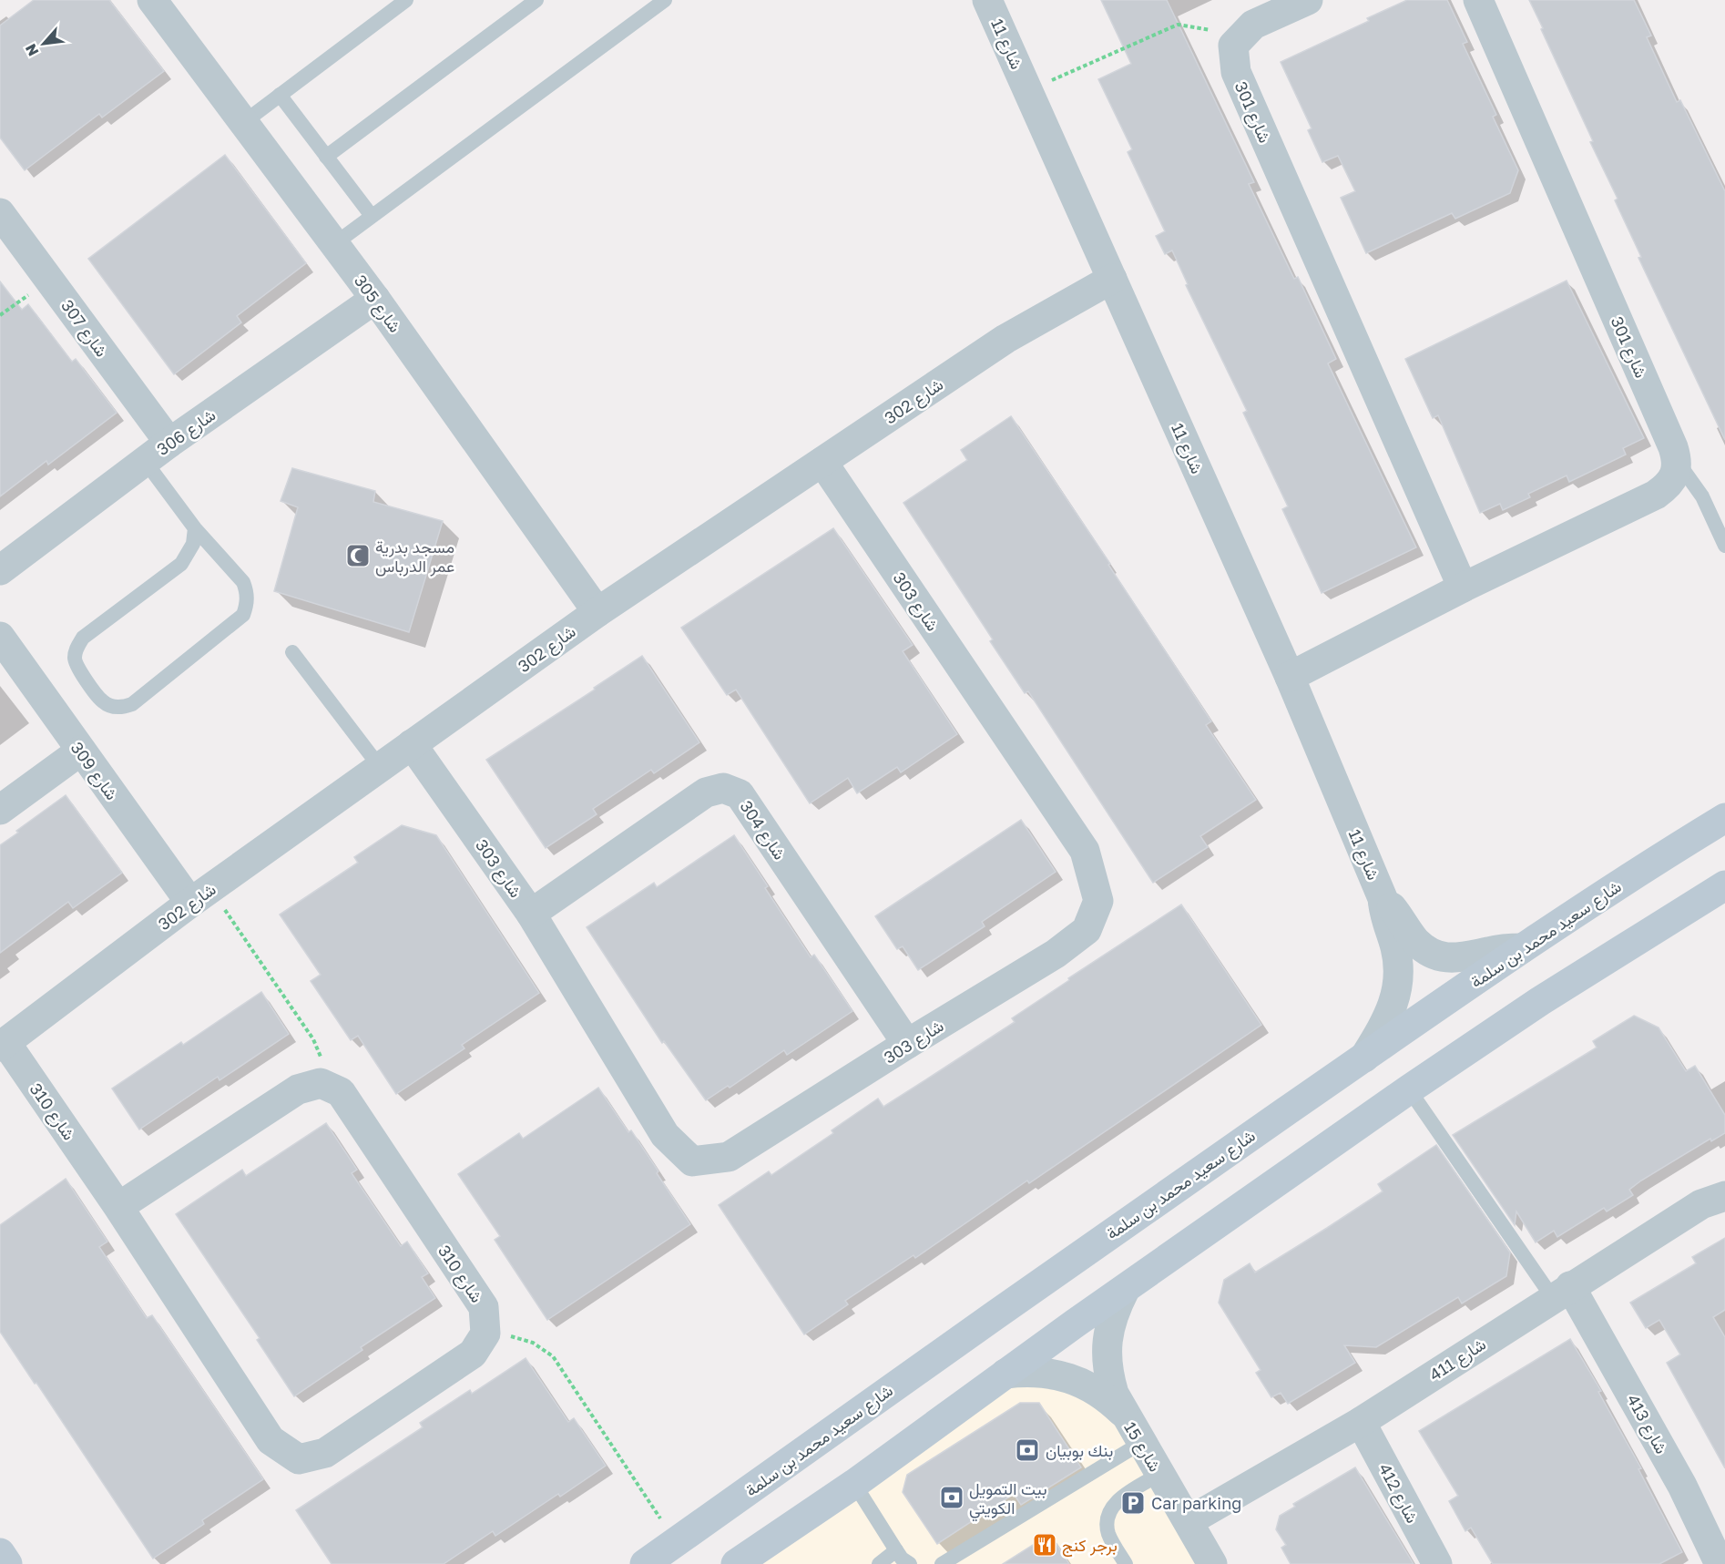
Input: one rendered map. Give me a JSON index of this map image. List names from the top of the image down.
{
  "streets": {
    "street": [
      "شارع 11",
      "شارع 301",
      "شارع 305",
      "شارع 307",
      "شارع 302",
      "شارع 306",
      "شارع 303",
      "شارع 309",
      "شارع 304",
      "شارع سعيد محمد بن سلمة",
      "شارع 310",
      "شارع 411",
      "شارع 413",
      "شارع 15",
      "شارع 412"
    ]
  },
  "crossings": [
    ["شارع 11", "شارع 302"],
    ["شارع 11", "شارع سعيد محمد بن سلمة"],
    ["شارع 305", "شارع 302"],
    ["شارع 305", "شارع 306"],
    ["شارع 307", "شارع 306"],
    ["شارع 302", "شارع 303"],
    ["شارع 302", "شارع 309"],
    ["شارع 302", "شارع 310"],
    ["شارع 303", "شارع 304"],
    ["شارع 411", "شارع 413"],
    ["شارع 411", "شارع 15"],
    ["شارع 411", "شارع 412"]
  ],
  "places": {
    "mosque": ["مسجد بدرية عمر الدرباس"],
    "bank": ["بنك بوبيان", "بيت التمويل الكويتي"],
    "parking": ["Car parking"],
    "restaurant": ["برجر كنج"]
  },
  "north": "bottom left"
}
